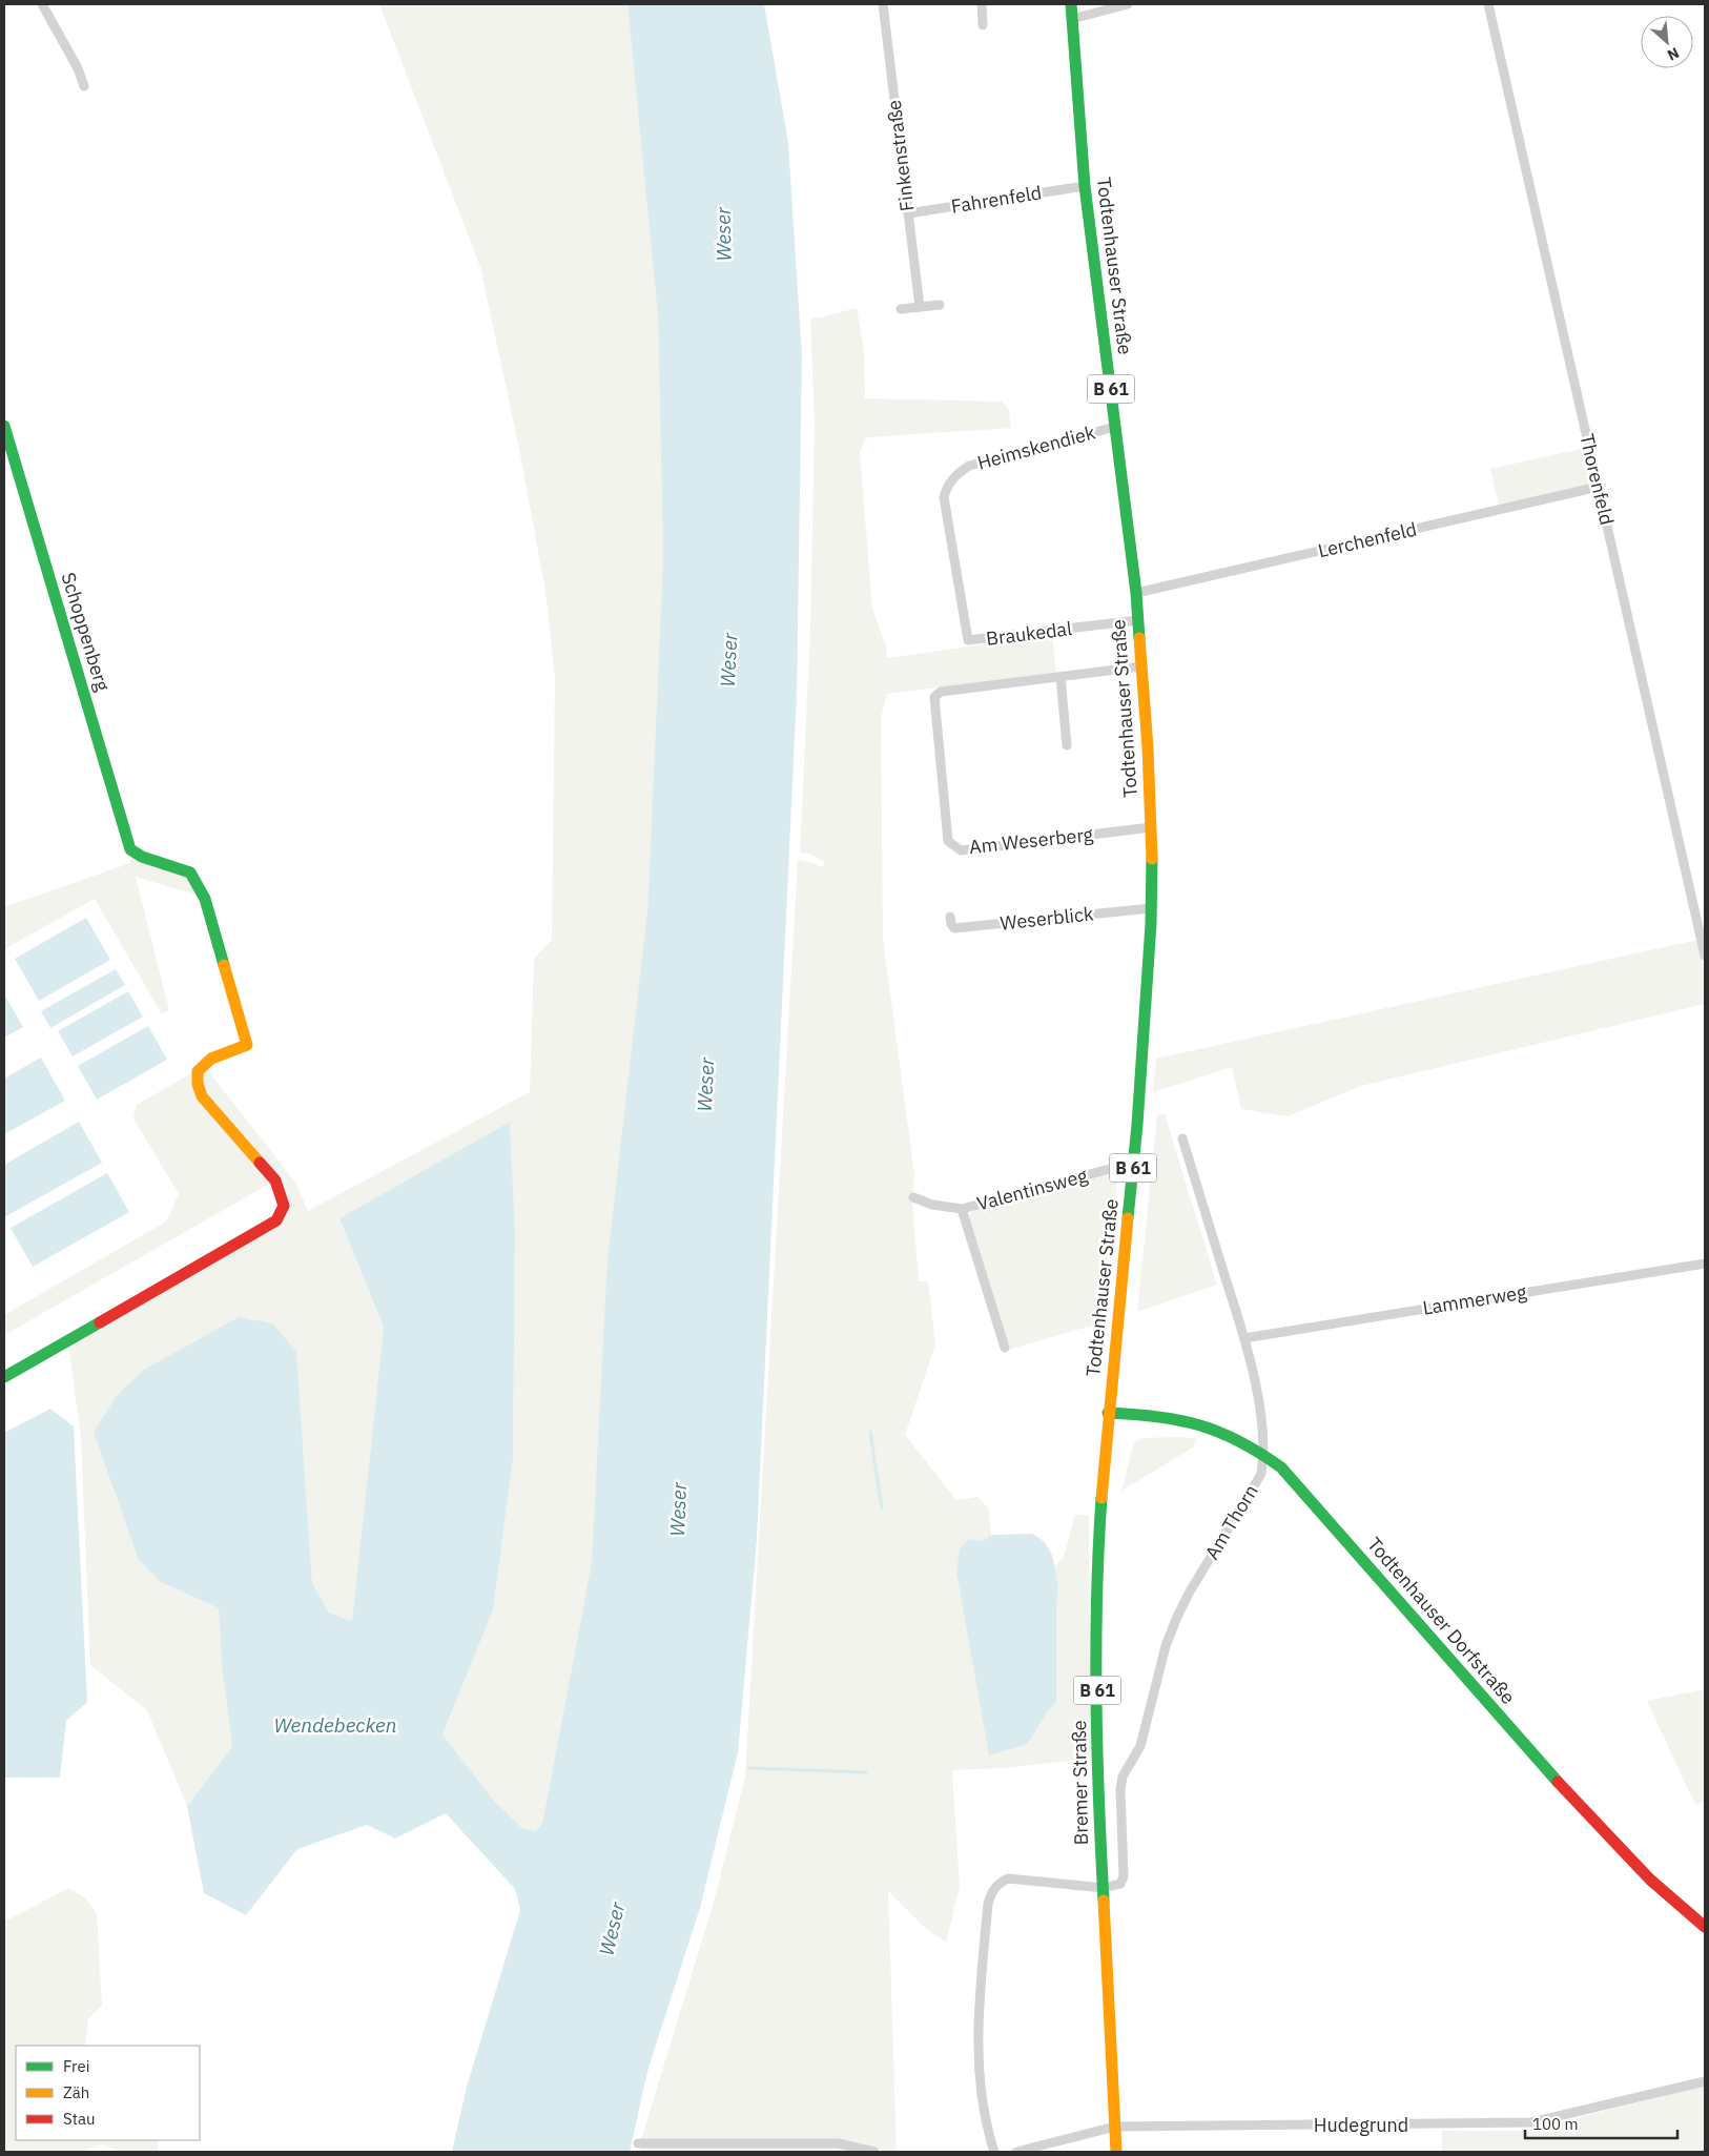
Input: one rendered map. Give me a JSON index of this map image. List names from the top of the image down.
{
  "streets": {
    "main road": [
      "Todtenhauser Straße",
      "B 61",
      "Schoppenberg",
      "Todtenhauser Dorfstraße",
      "Bremer Straße"
    ],
    "street": [
      "Finkenstraße",
      "Fahrenfeld",
      "Heimskendiek",
      "Thorenfeld",
      "Lerchenfeld",
      "Braukedal",
      "Am Weserberg",
      "Weserblick",
      "Valentinsweg",
      "Lammerweg",
      "Am Thorn",
      "Hudegrund"
    ]
  },
  "crossings": [
    ["Finkenstraße", "Fahrenfeld"],
    ["Fahrenfeld", "Todtenhauser Straße"],
    ["Todtenhauser Straße", "Heimskendiek"],
    ["Todtenhauser Straße", "Lerchenfeld"],
    ["Todtenhauser Straße", "Braukedal"],
    ["Todtenhauser Straße", "Am Weserberg"],
    ["Todtenhauser Straße", "Weserblick"],
    ["Todtenhauser Straße", "Valentinsweg"],
    ["Todtenhauser Straße", "Todtenhauser Dorfstraße"],
    ["Todtenhauser Straße", "Bremer Straße"],
    ["Heimskendiek", "Braukedal"],
    ["Thorenfeld", "Lerchenfeld"],
    ["Lammerweg", "Am Thorn"],
    ["Am Thorn", "Todtenhauser Dorfstraße"],
    ["Am Thorn", "Bremer Straße"],
    ["Todtenhauser Dorfstraße", "Bremer Straße"],
    ["Bremer Straße", "Hudegrund"]
  ],
  "water": ["Weser", "Wendebecken"],
  "legend": ["Frei", "Zäh", "Stau"],
  "scale_bar": "100 m",
  "north": "bottom right"
}
